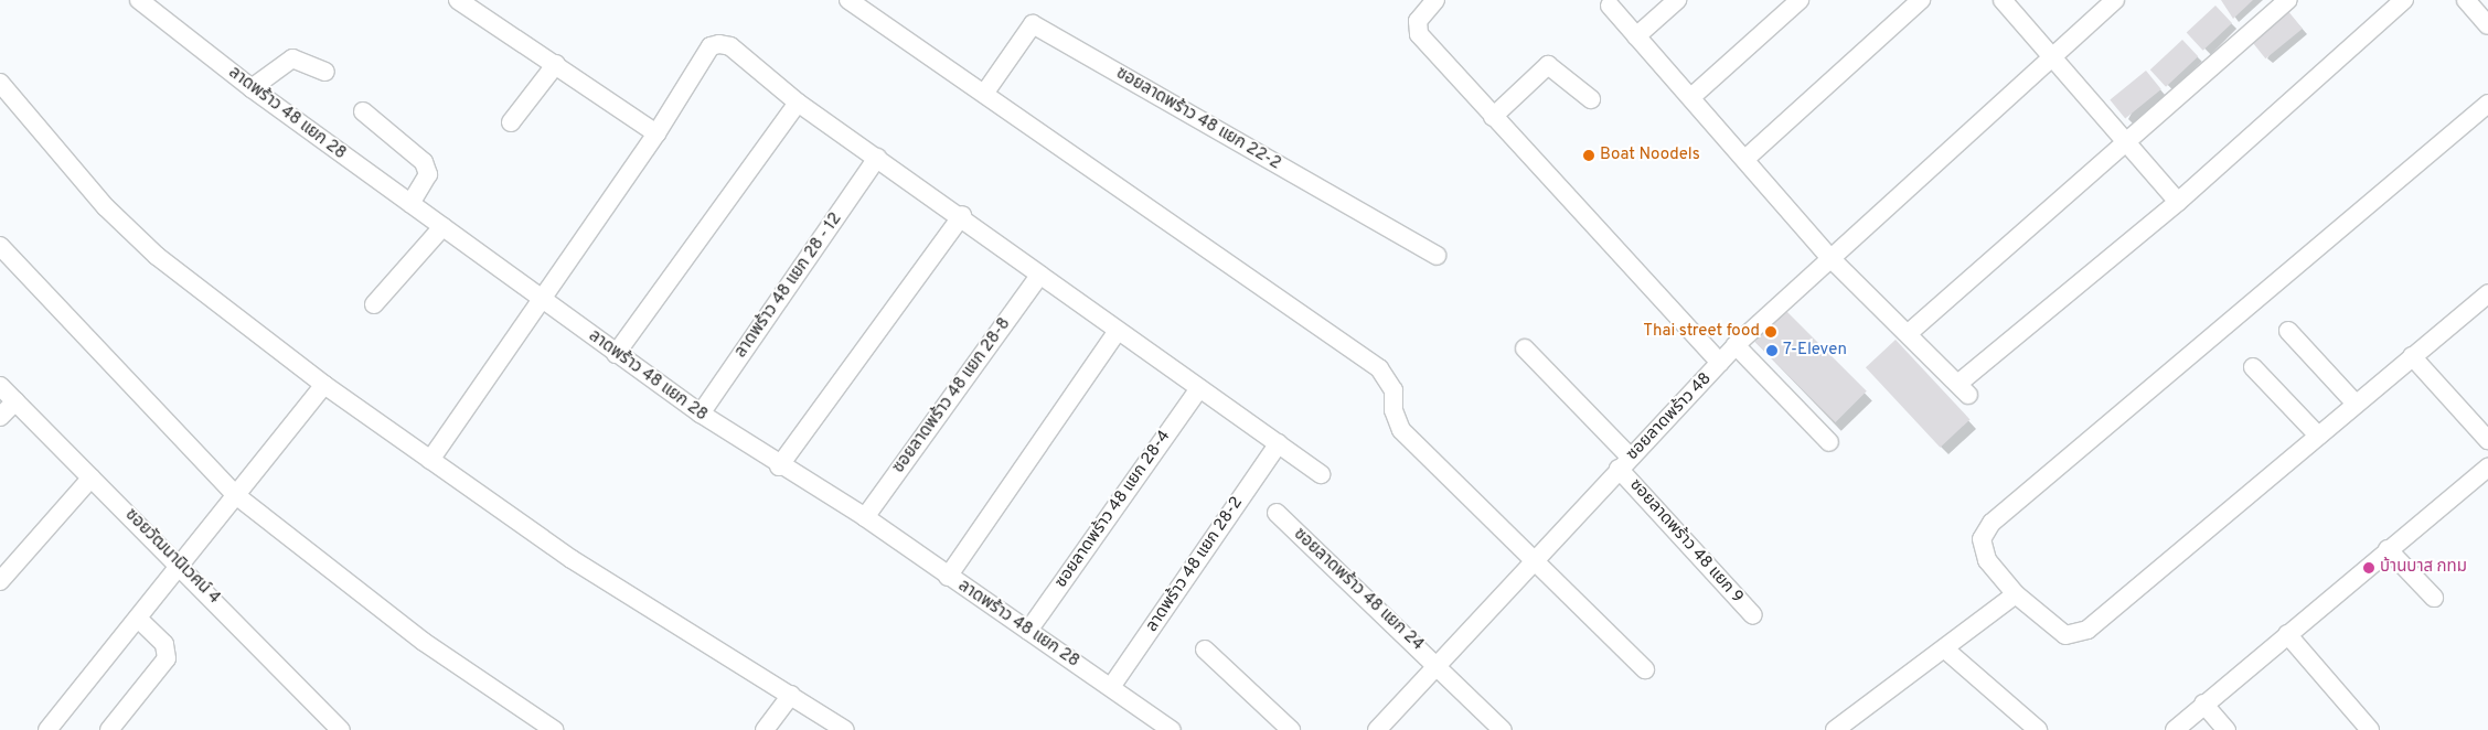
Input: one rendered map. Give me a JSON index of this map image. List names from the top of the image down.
{
  "streets": {
    "street": [
      "ลาดพร้าว 48 แยก 28",
      "ซอยลาดพร้าว 48 แยก 22-2",
      "ลาดพร้าว 48 แยก 28 - 12",
      "ซอยลาดพร้าว 48 แยก 28-8",
      "ซอยลาดพร้าว 48",
      "ซอยลาดพร้าว 48 แยก 28-4",
      "ซอยลาดพร้าว 48 แยก 9",
      "ซอยวัฒนานิเวศน์ 4",
      "ลาดพร้าว 48 แยก 28-2",
      "ซอยลาดพร้าว 48 แยก 24"
    ]
  },
  "crossings": [
    ["ลาดพร้าว 48 แยก 28", "ลาดพร้าว 48 แยก 28 - 12"],
    ["ลาดพร้าว 48 แยก 28", "ซอยลาดพร้าว 48 แยก 28-8"],
    ["ลาดพร้าว 48 แยก 28", "ซอยลาดพร้าว 48 แยก 28-4"],
    ["ลาดพร้าว 48 แยก 28", "ลาดพร้าว 48 แยก 28-2"],
    ["ซอยลาดพร้าว 48", "ซอยลาดพร้าว 48 แยก 9"],
    ["ซอยลาดพร้าว 48", "ซอยลาดพร้าว 48 แยก 24"]
  ],
  "places": [
    "Boat Noodels",
    "Thai street food",
    "7-Eleven",
    "บ้านบาส กทม"
  ]
}
